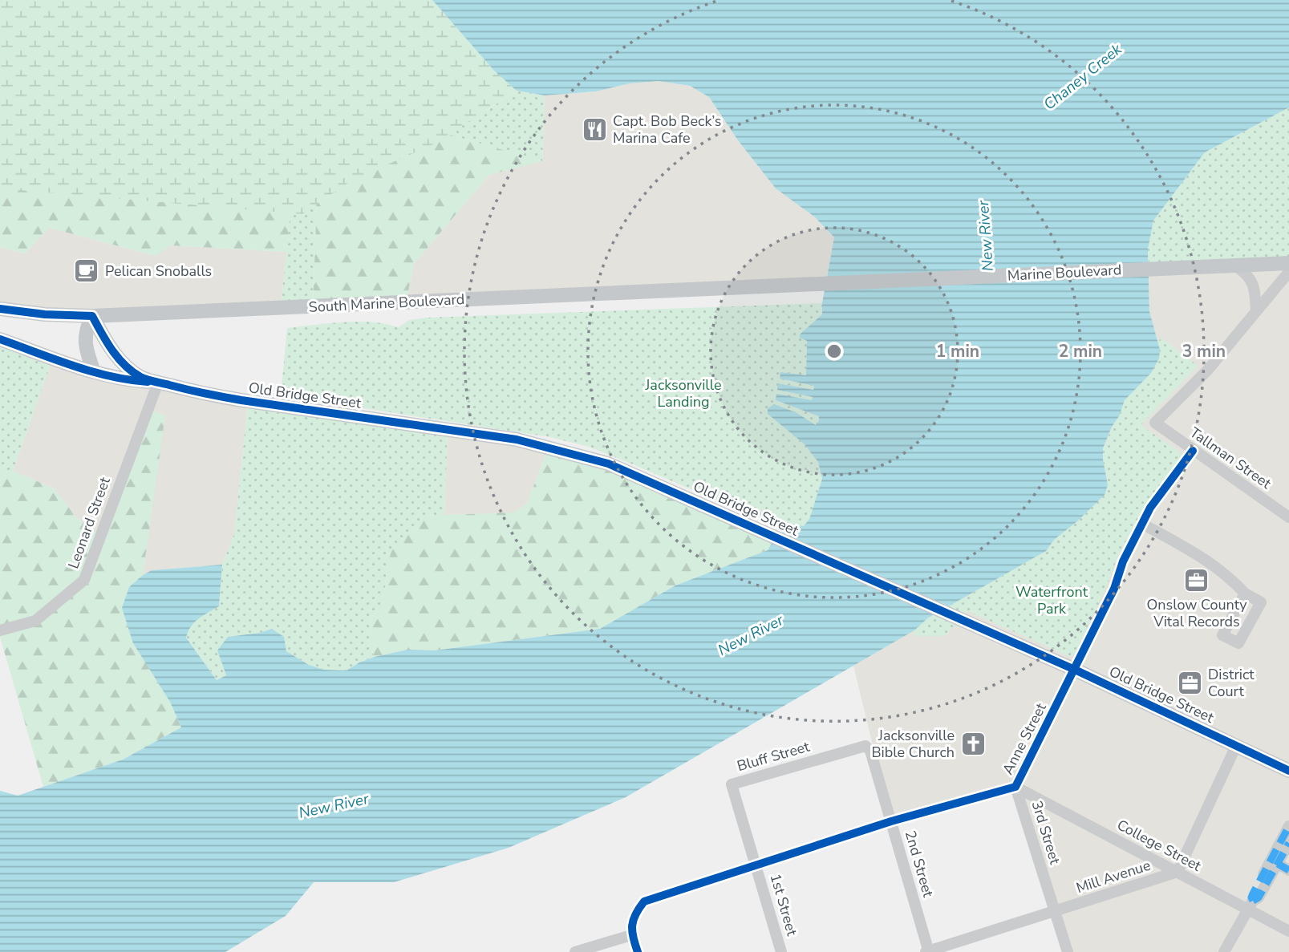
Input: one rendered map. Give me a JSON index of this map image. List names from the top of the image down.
{
  "streets": {
    "main road": ["Marine Boulevard", "South Marine Boulevard", "Old Bridge Street"],
    "street": [
      "Tallman Street",
      "Leonard Street",
      "Anne Street",
      "Bluff Street",
      "3rd Street",
      "College Street",
      "2nd Street",
      "Mill Avenue",
      "1st Street"
    ]
  },
  "crossings": [
    ["Marine Boulevard", "South Marine Boulevard"],
    ["South Marine Boulevard", "Old Bridge Street"],
    ["Old Bridge Street", "Leonard Street"],
    ["Old Bridge Street", "Anne Street"],
    ["Tallman Street", "Anne Street"],
    ["Anne Street", "Bluff Street"],
    ["Anne Street", "3rd Street"],
    ["Anne Street", "College Street"],
    ["Anne Street", "2nd Street"],
    ["Anne Street", "1st Street"],
    ["Bluff Street", "2nd Street"],
    ["Bluff Street", "1st Street"],
    ["3rd Street", "College Street"],
    ["3rd Street", "Mill Avenue"],
    ["College Street", "Mill Avenue"],
    ["2nd Street", "Mill Avenue"]
  ],
  "water": ["Chaney Creek", "New River"],
  "parks": ["Jacksonville Landing", "Waterfront Park"],
  "places": {
    "restaurant": ["Capt. Bob Beck’s Marina Cafe"],
    "cafe": ["Pelican Snoballs"],
    "office": ["Onslow County Vital Records", "District Court"],
    "church": ["Jacksonville Bible Church"]
  },
  "rings": ["1 min", "2 min", "3 min"]
}
